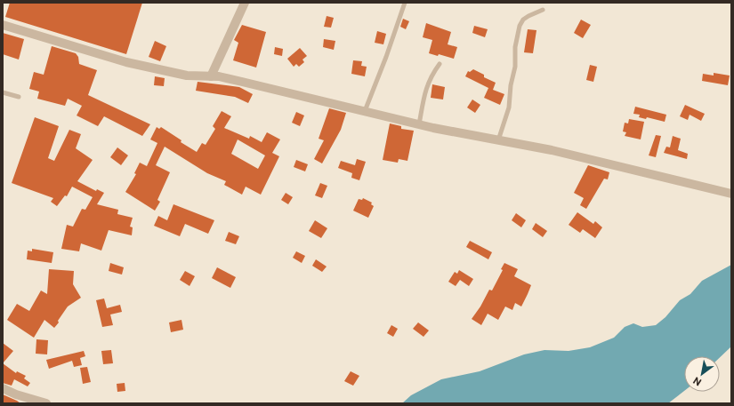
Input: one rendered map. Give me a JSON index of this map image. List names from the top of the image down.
{
  "north": "bottom left"
}
